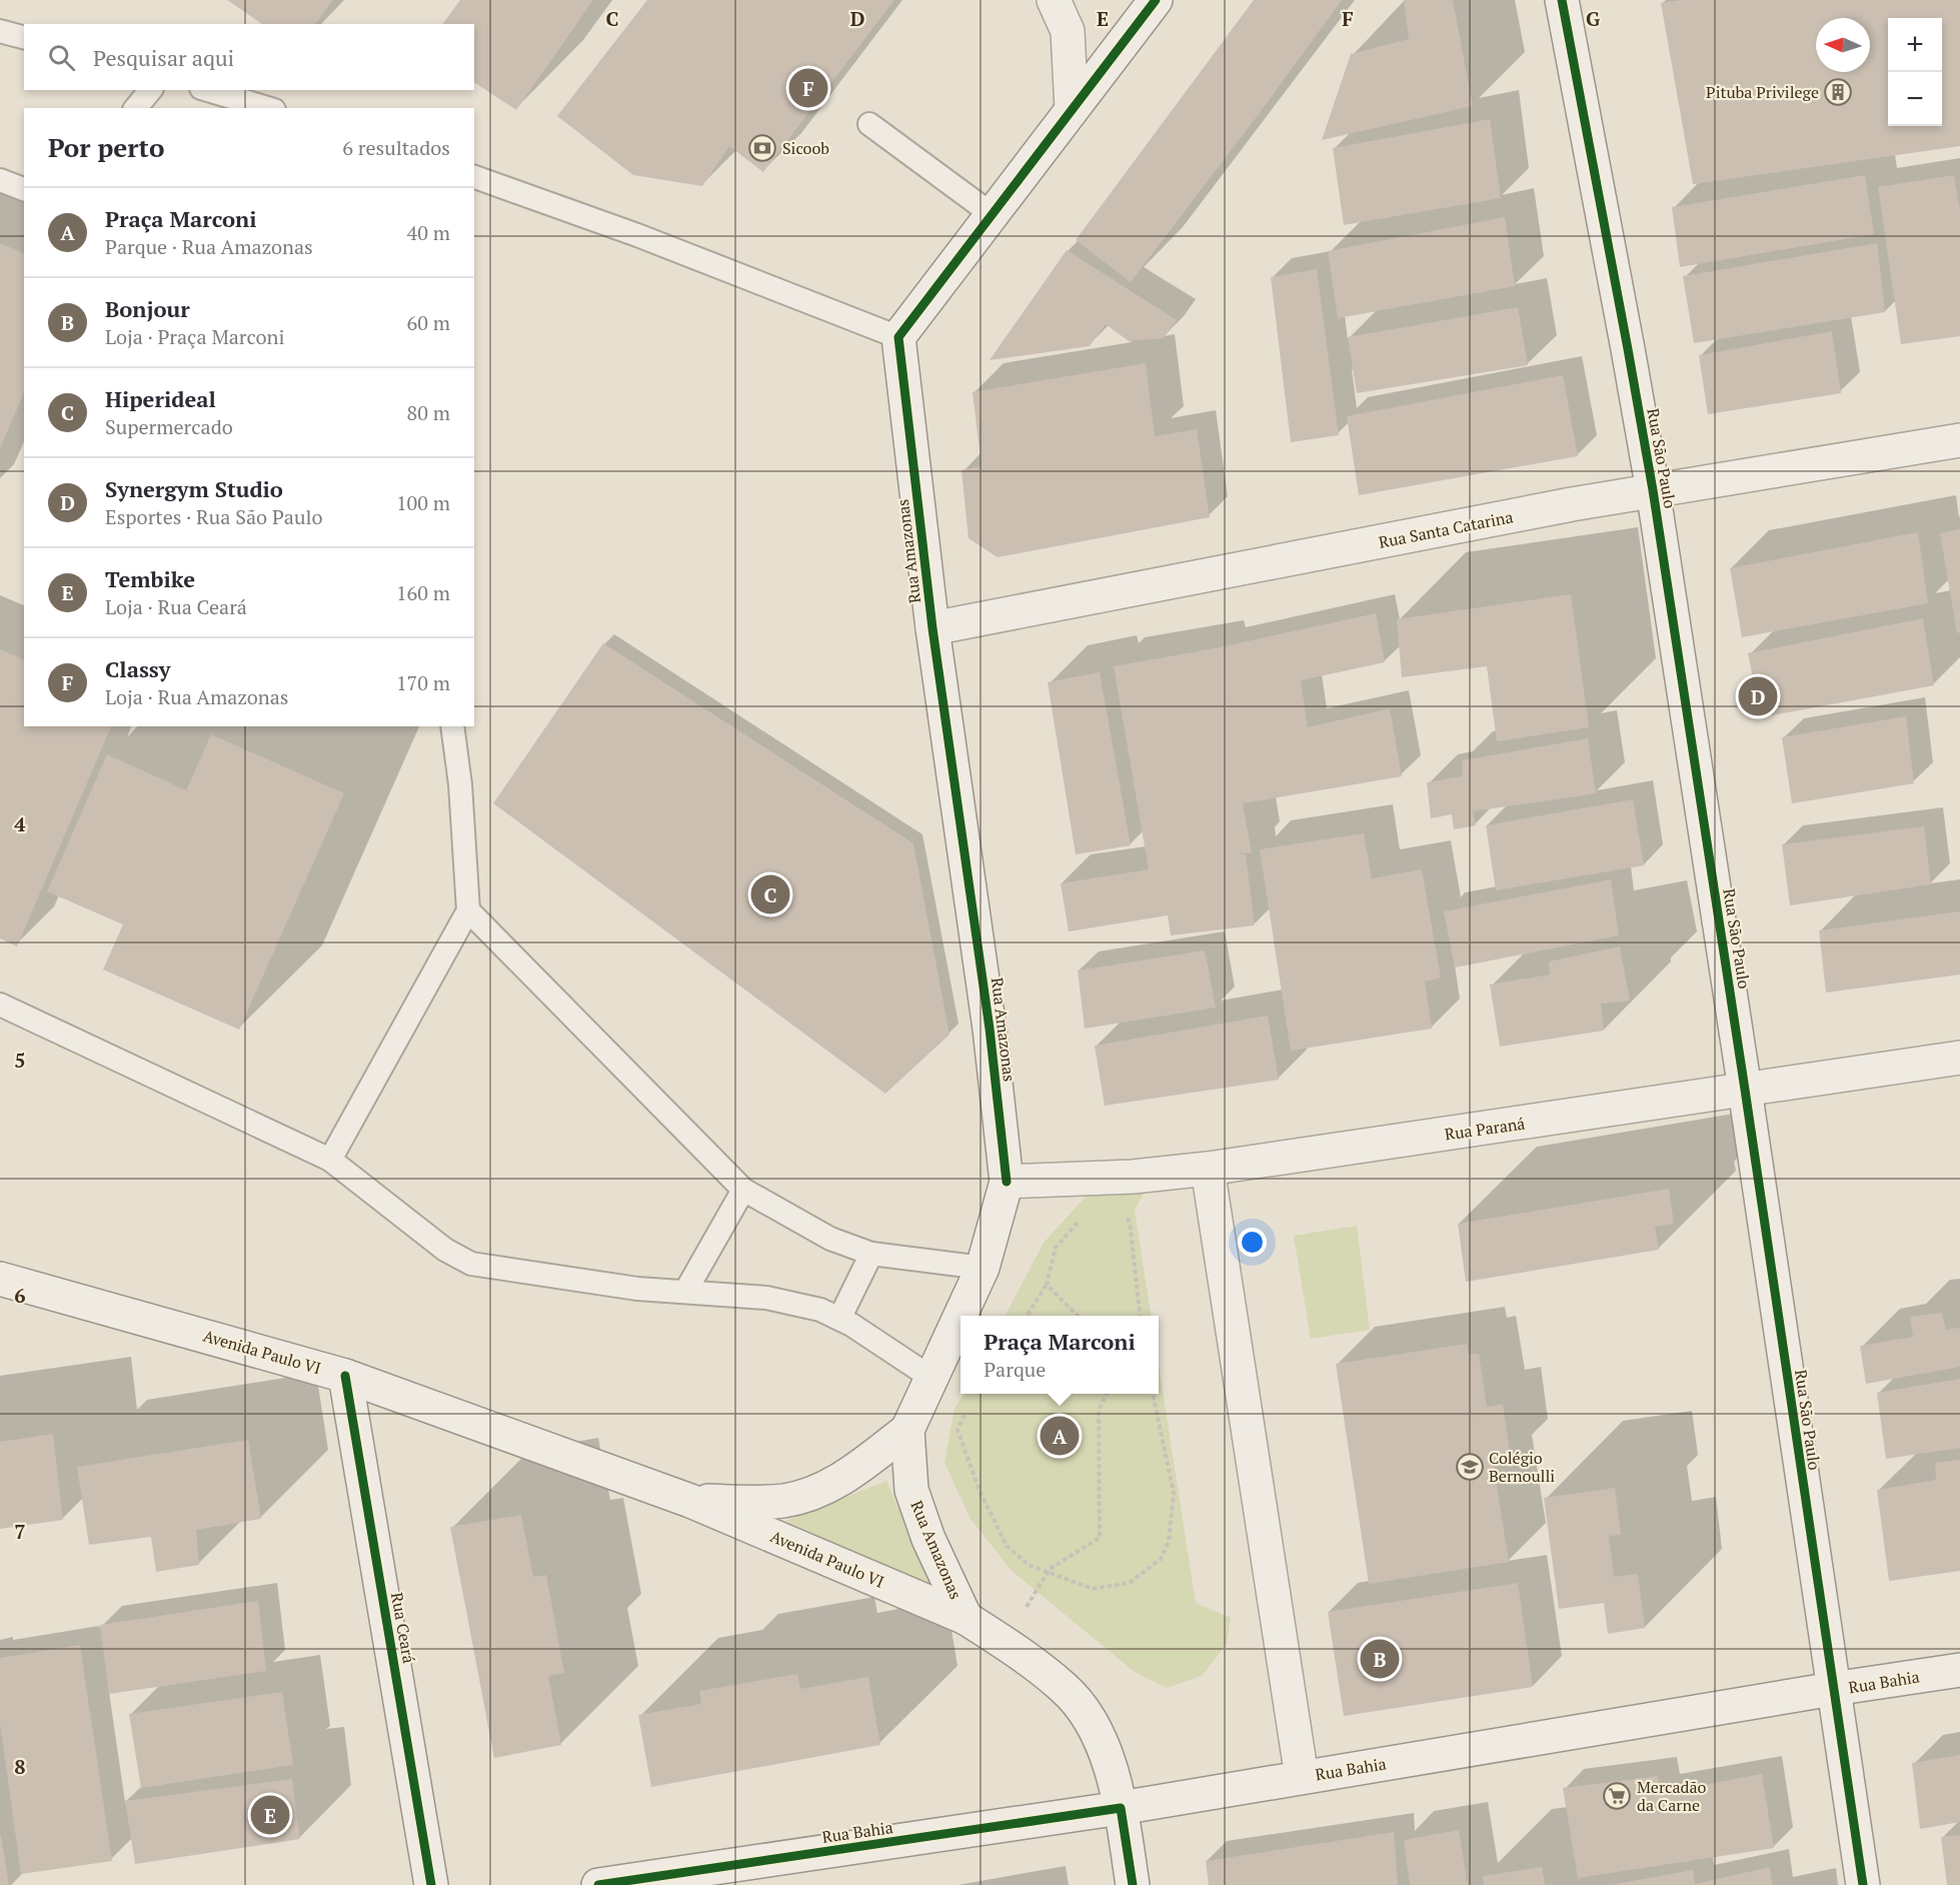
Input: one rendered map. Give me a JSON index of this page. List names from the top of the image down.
{
  "streets": {
    "street": [
      "Rua São Paulo",
      "Rua Santa Catarina",
      "Rua Amazonas",
      "Rua Paraná",
      "Avenida Paulo VI",
      "Rua Ceará",
      "Rua Bahia"
    ]
  },
  "crossings": [
    ["Rua São Paulo", "Rua Santa Catarina"],
    ["Rua São Paulo", "Rua Paraná"],
    ["Rua São Paulo", "Rua Bahia"],
    ["Rua Santa Catarina", "Rua Amazonas"],
    ["Rua Amazonas", "Rua Paraná"],
    ["Rua Amazonas", "Avenida Paulo VI"],
    ["Rua Amazonas", "Rua Bahia"],
    ["Avenida Paulo VI", "Rua Ceará"]
  ],
  "places": {
    "building": ["Pituba Privilege"],
    "bank": ["Sicoob"],
    "school or university": ["Colégio Bernoulli"],
    "supermarket": ["Mercadão da Carne"]
  },
  "north": "left",
  "page": {
    "map_buttons": ["+", "−"],
    "search": "Pesquisar aqui",
    "pins": [
      "F",
      "D",
      "C",
      "A",
      "B",
      "E"
    ],
    "heading": ["Por perto", "6 resultados"],
    "list": [
      {
        "mark": "A",
        "name": "Praça Marconi",
        "note": "Parque · Rua Amazonas",
        "value": "40 m"
      },
      {
        "mark": "B",
        "name": "Bonjour",
        "note": "Loja · Praça Marconi",
        "value": "60 m"
      },
      {
        "mark": "C",
        "name": "Hiperideal",
        "note": "Supermercado",
        "value": "80 m"
      },
      {
        "mark": "D",
        "name": "Synergym Studio",
        "note": "Esportes · Rua São Paulo",
        "value": "100 m"
      },
      {
        "mark": "E",
        "name": "Tembike",
        "note": "Loja · Rua Ceará",
        "value": "160 m"
      },
      {
        "mark": "F",
        "name": "Classy",
        "note": "Loja · Rua Amazonas",
        "value": "170 m"
      }
    ],
    "popup": ["Praça Marconi", "Parque"]
  },
  "grid": {
    "columns": [
      "C",
      "D",
      "E",
      "F",
      "G"
    ],
    "rows": [
      "4",
      "5",
      "6",
      "7",
      "8"
    ]
  }
}
